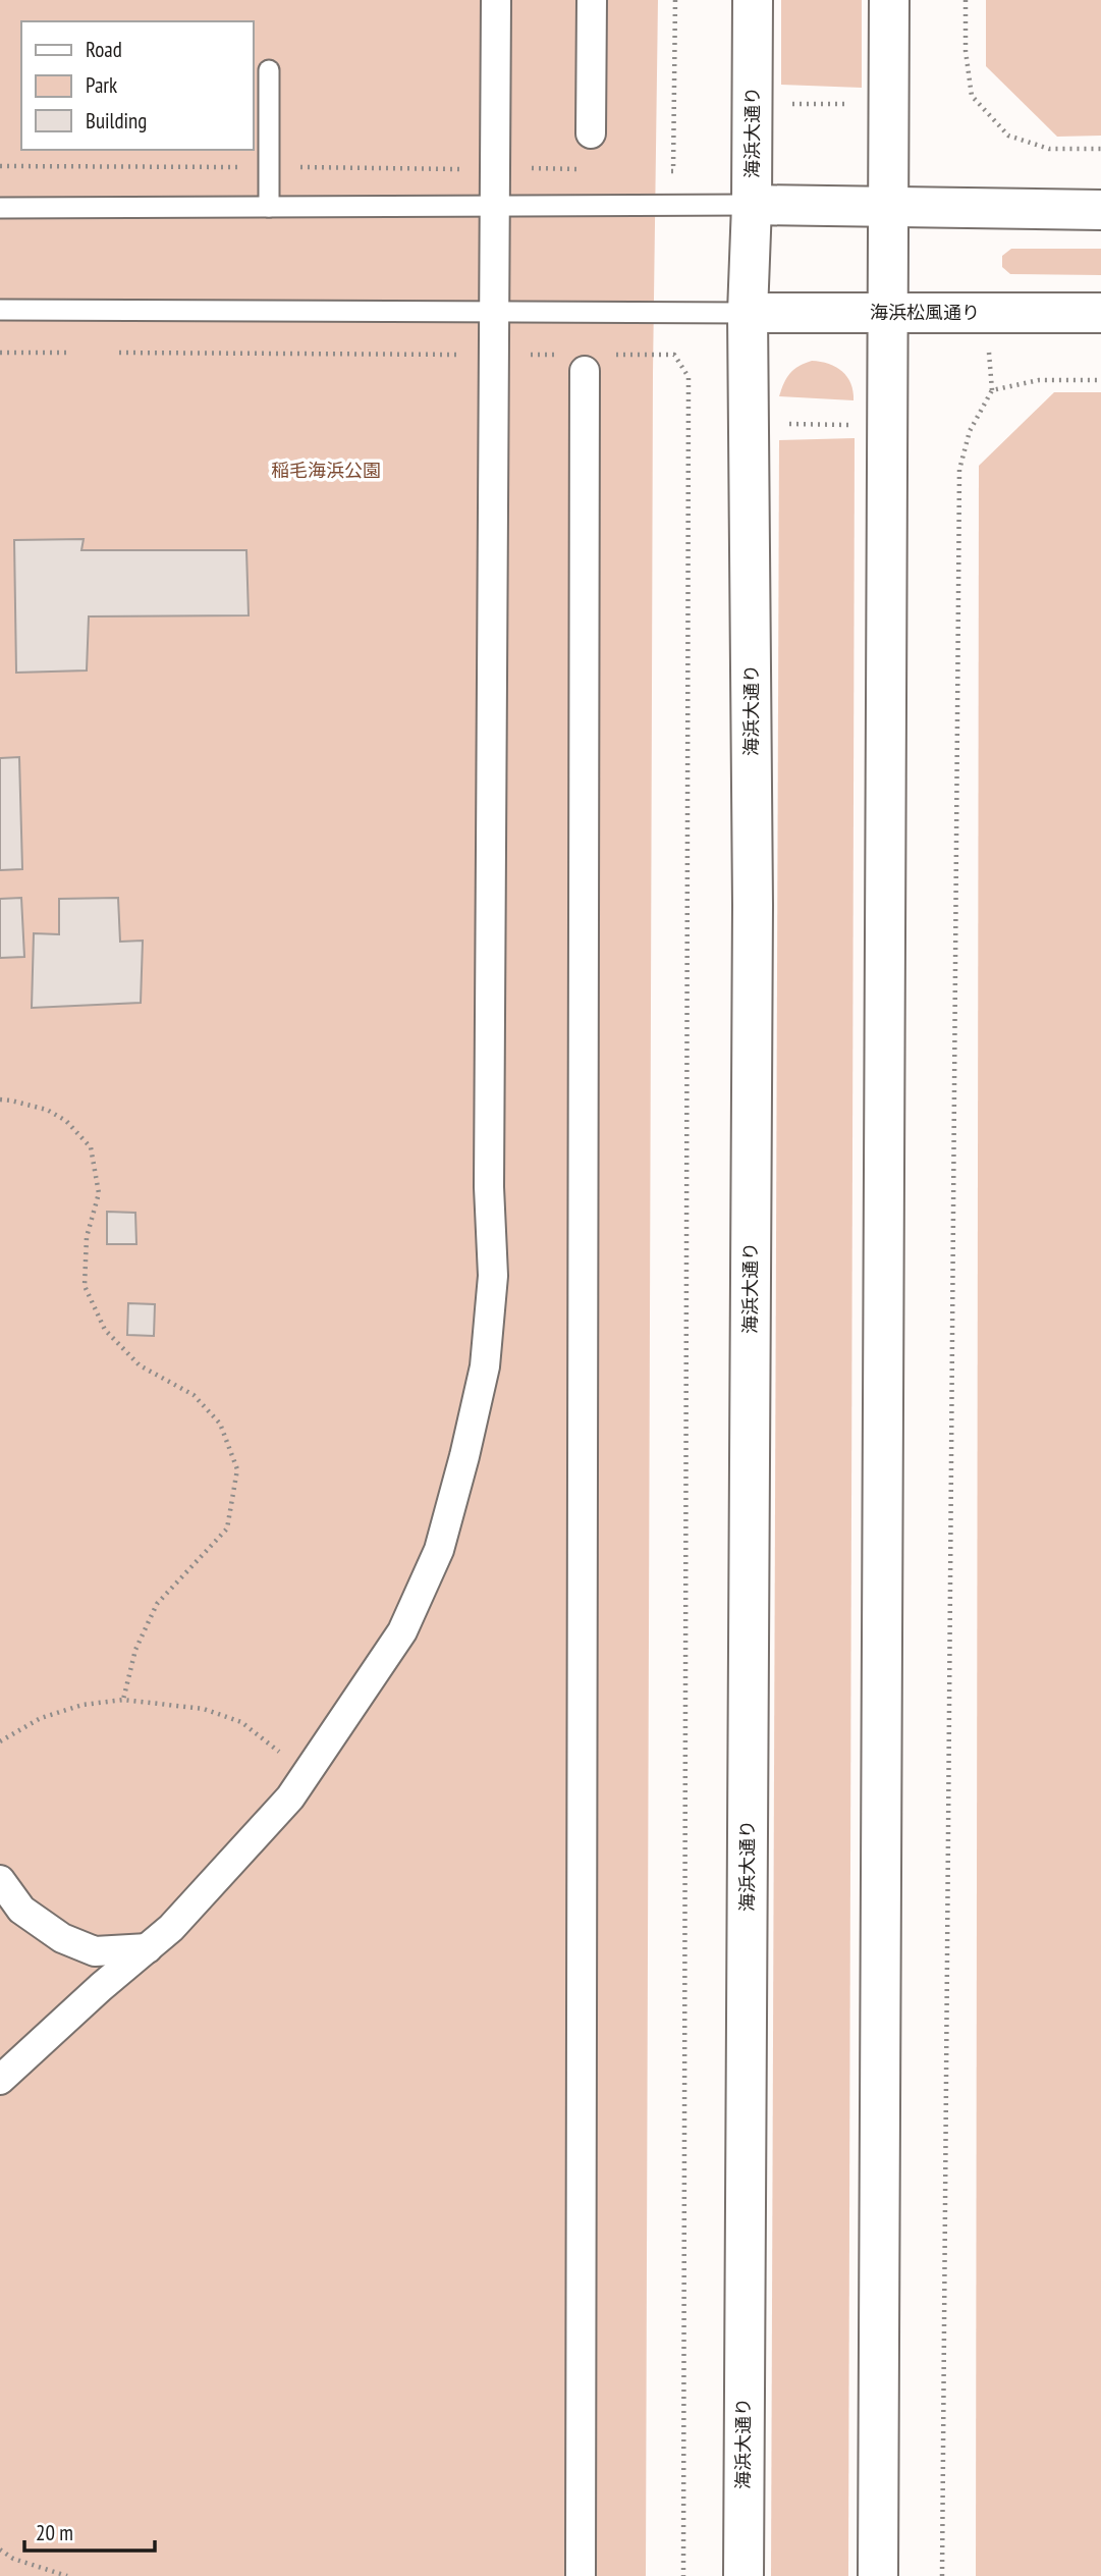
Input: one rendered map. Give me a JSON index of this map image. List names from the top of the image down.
{
  "streets": {
    "street": ["海浜大通り", "海浜松風通り"]
  },
  "crossings": [
    ["海浜大通り", "海浜松風通り"]
  ],
  "parks": ["稲毛海浜公園"],
  "legend": ["Road", "Park", "Building"],
  "scale_bar": "20 m"
}
